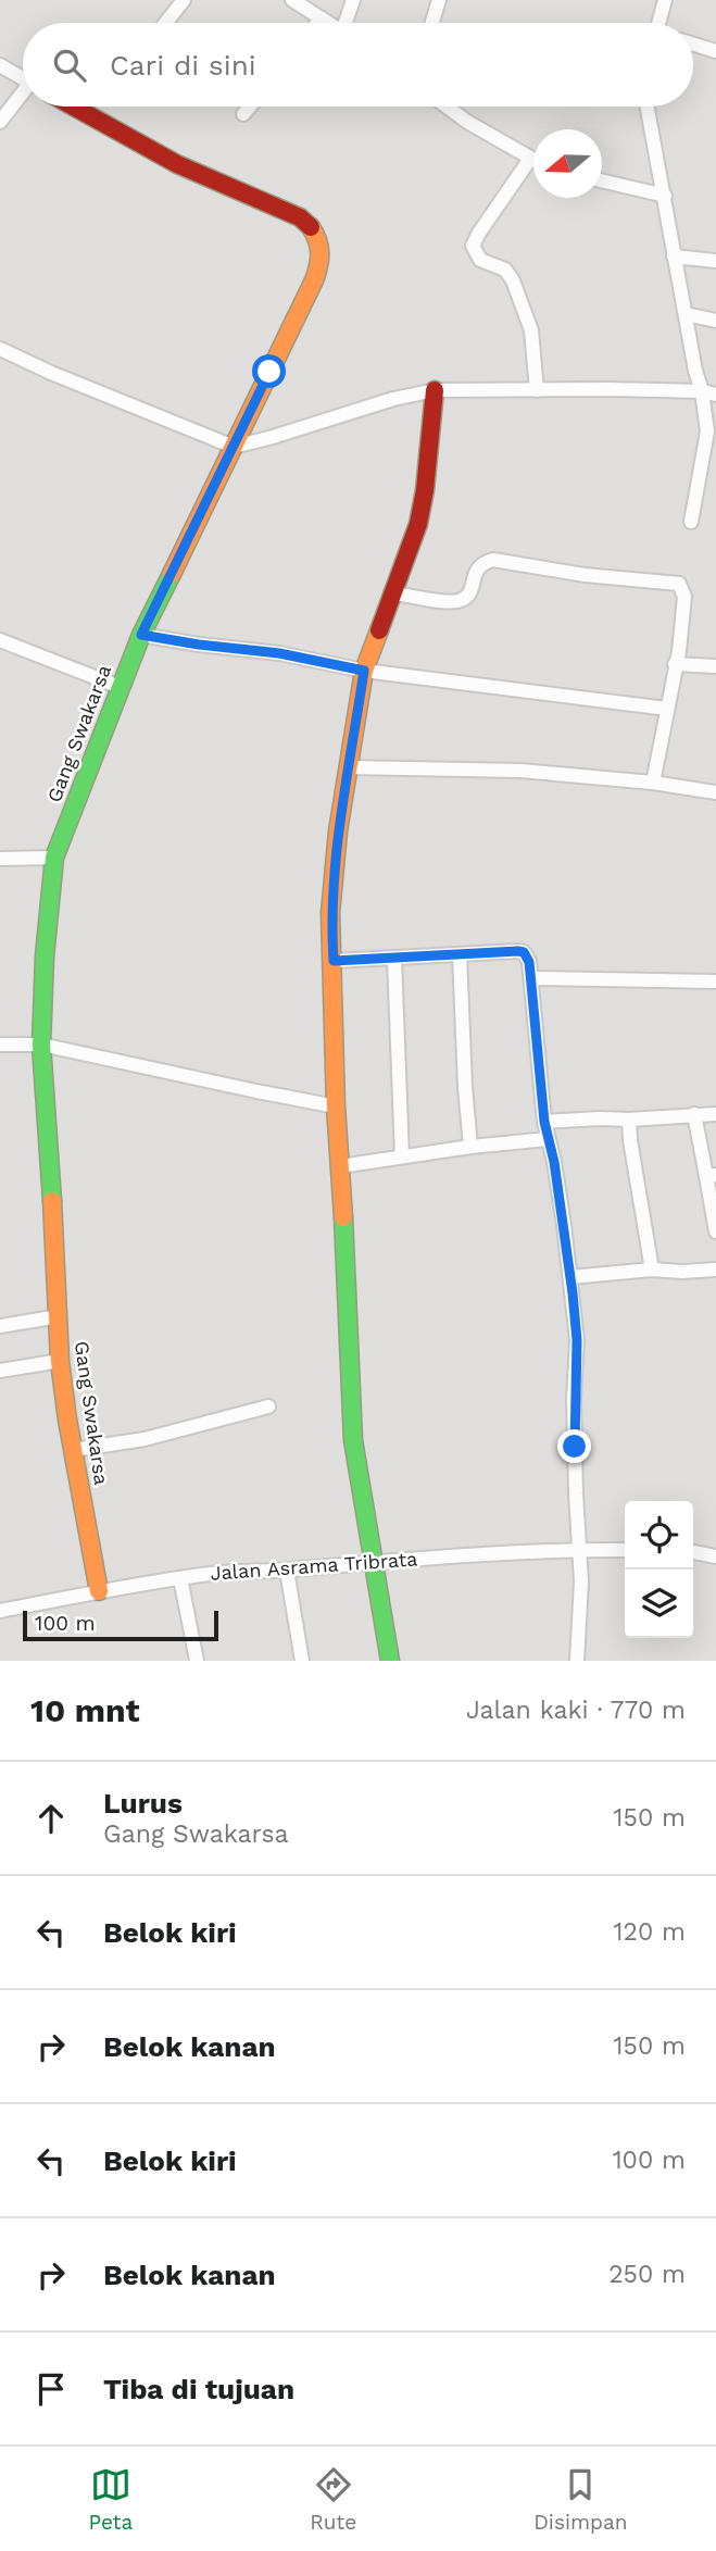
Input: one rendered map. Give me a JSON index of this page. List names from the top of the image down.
{
  "streets": {
    "street": ["Gang Swakarsa", "Jalan Asrama Tribrata"]
  },
  "crossings": [
    ["Gang Swakarsa", "Jalan Asrama Tribrata"]
  ],
  "scale_bar": "100 m",
  "north": "left",
  "page": {
    "search": "Cari di sini",
    "scale": "100 m",
    "heading": ["10 mnt", "Jalan kaki · 770 m"],
    "list": [
      ["Lurus", "Gang Swakarsa", "150 m"],
      ["Belok kiri", "120 m"],
      ["Belok kanan", "150 m"],
      ["Belok kiri", "100 m"],
      ["Belok kanan", "250 m"],
      "Tiba di tujuan"
    ],
    "nav": ["Peta", "Rute", "Disimpan"]
  }
}
